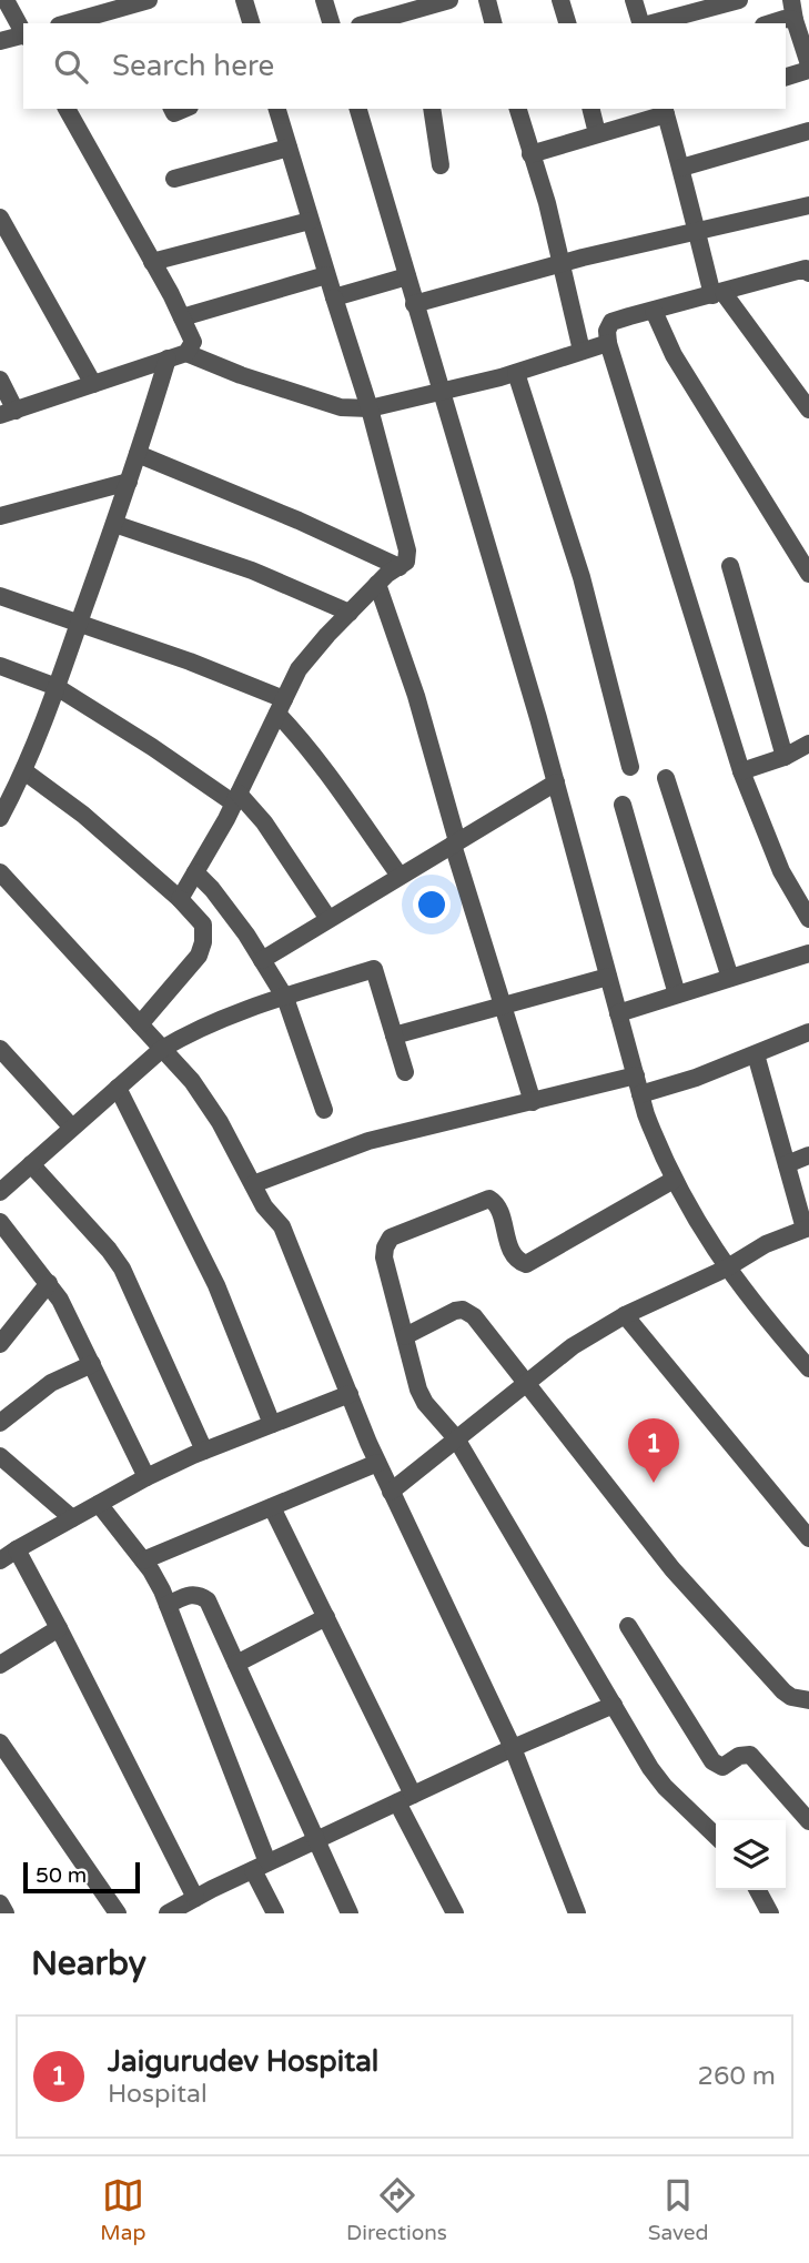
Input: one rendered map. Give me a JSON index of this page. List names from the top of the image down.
{
  "scale_bar": "50 m",
  "page": {
    "search": "Search here",
    "pins": "1",
    "scale": "50 m",
    "heading": "Nearby",
    "list": [
      {
        "mark": "1",
        "name": "Jaigurudev Hospital",
        "note": "Hospital",
        "value": "260 m"
      }
    ],
    "nav": ["Map", "Directions", "Saved"]
  }
}
